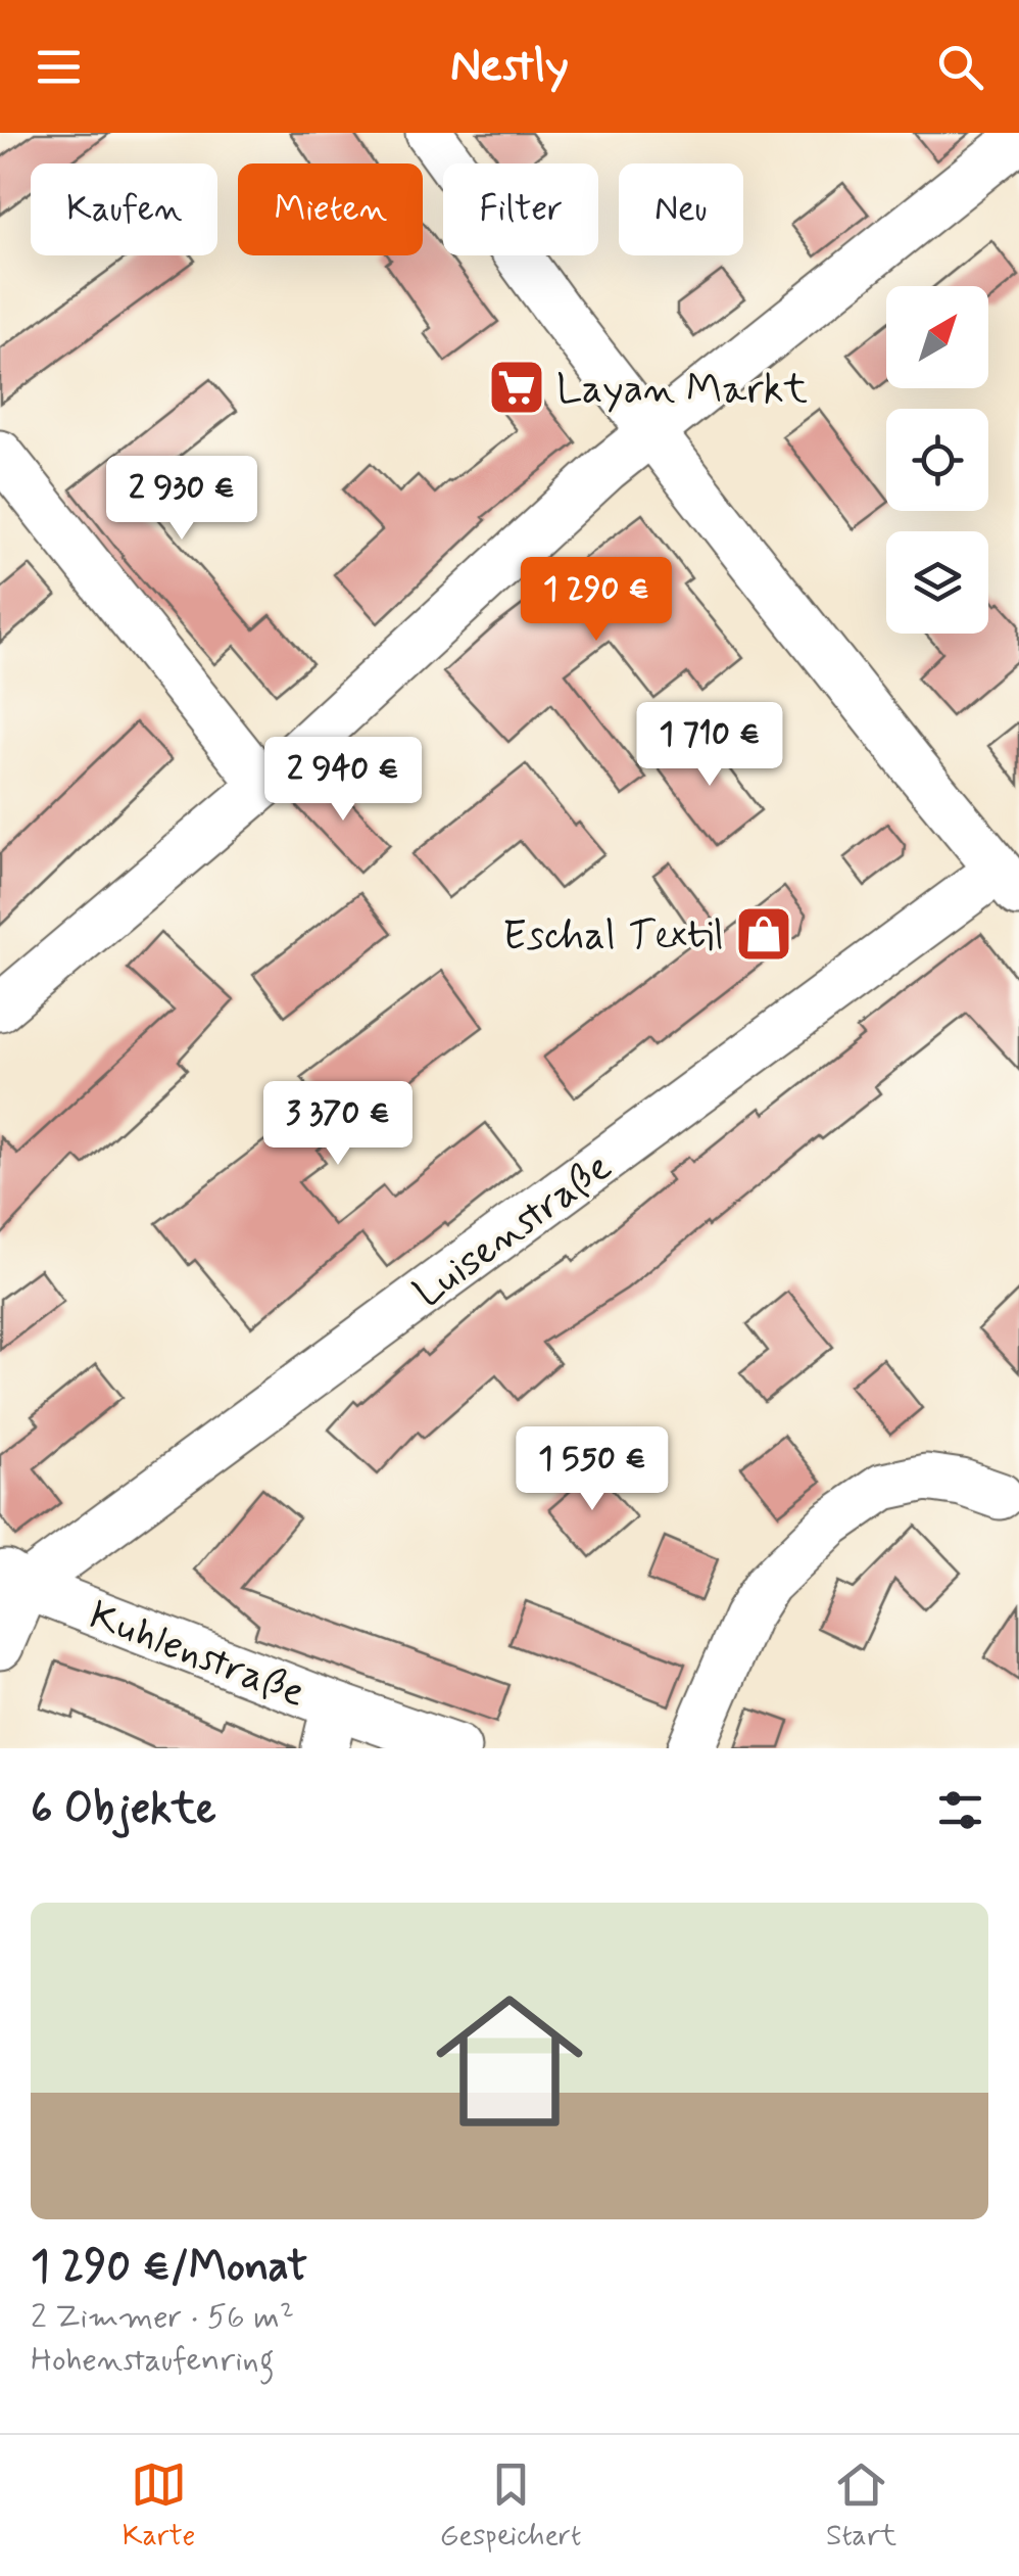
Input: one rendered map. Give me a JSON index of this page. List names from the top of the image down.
{
  "streets": {
    "street": ["Luisenstraße", "Kuhlenstraße"]
  },
  "crossings": [
    ["Luisenstraße", "Kuhlenstraße"]
  ],
  "places": {
    "supermarket": ["Layan Markt"],
    "shop": ["Eschal Textil"]
  },
  "north": "top right",
  "page": {
    "header": "Nestly",
    "chip": [
      "Kaufen",
      "Mieten",
      "Filter",
      "Neu"
    ],
    "price": [
      "2 930 €",
      "1 290 €",
      "1 710 €",
      "2 940 €",
      "3 370 €",
      "1 550 €"
    ],
    "heading": "6 Objekte",
    "list": [
      {
        "name": "1 290 €/Monat",
        "note": "2 Zimmer · 56 m² · Hohenstaufenring"
      }
    ],
    "tabs": ["Karte", "Gespeichert", "Start"]
  }
}
